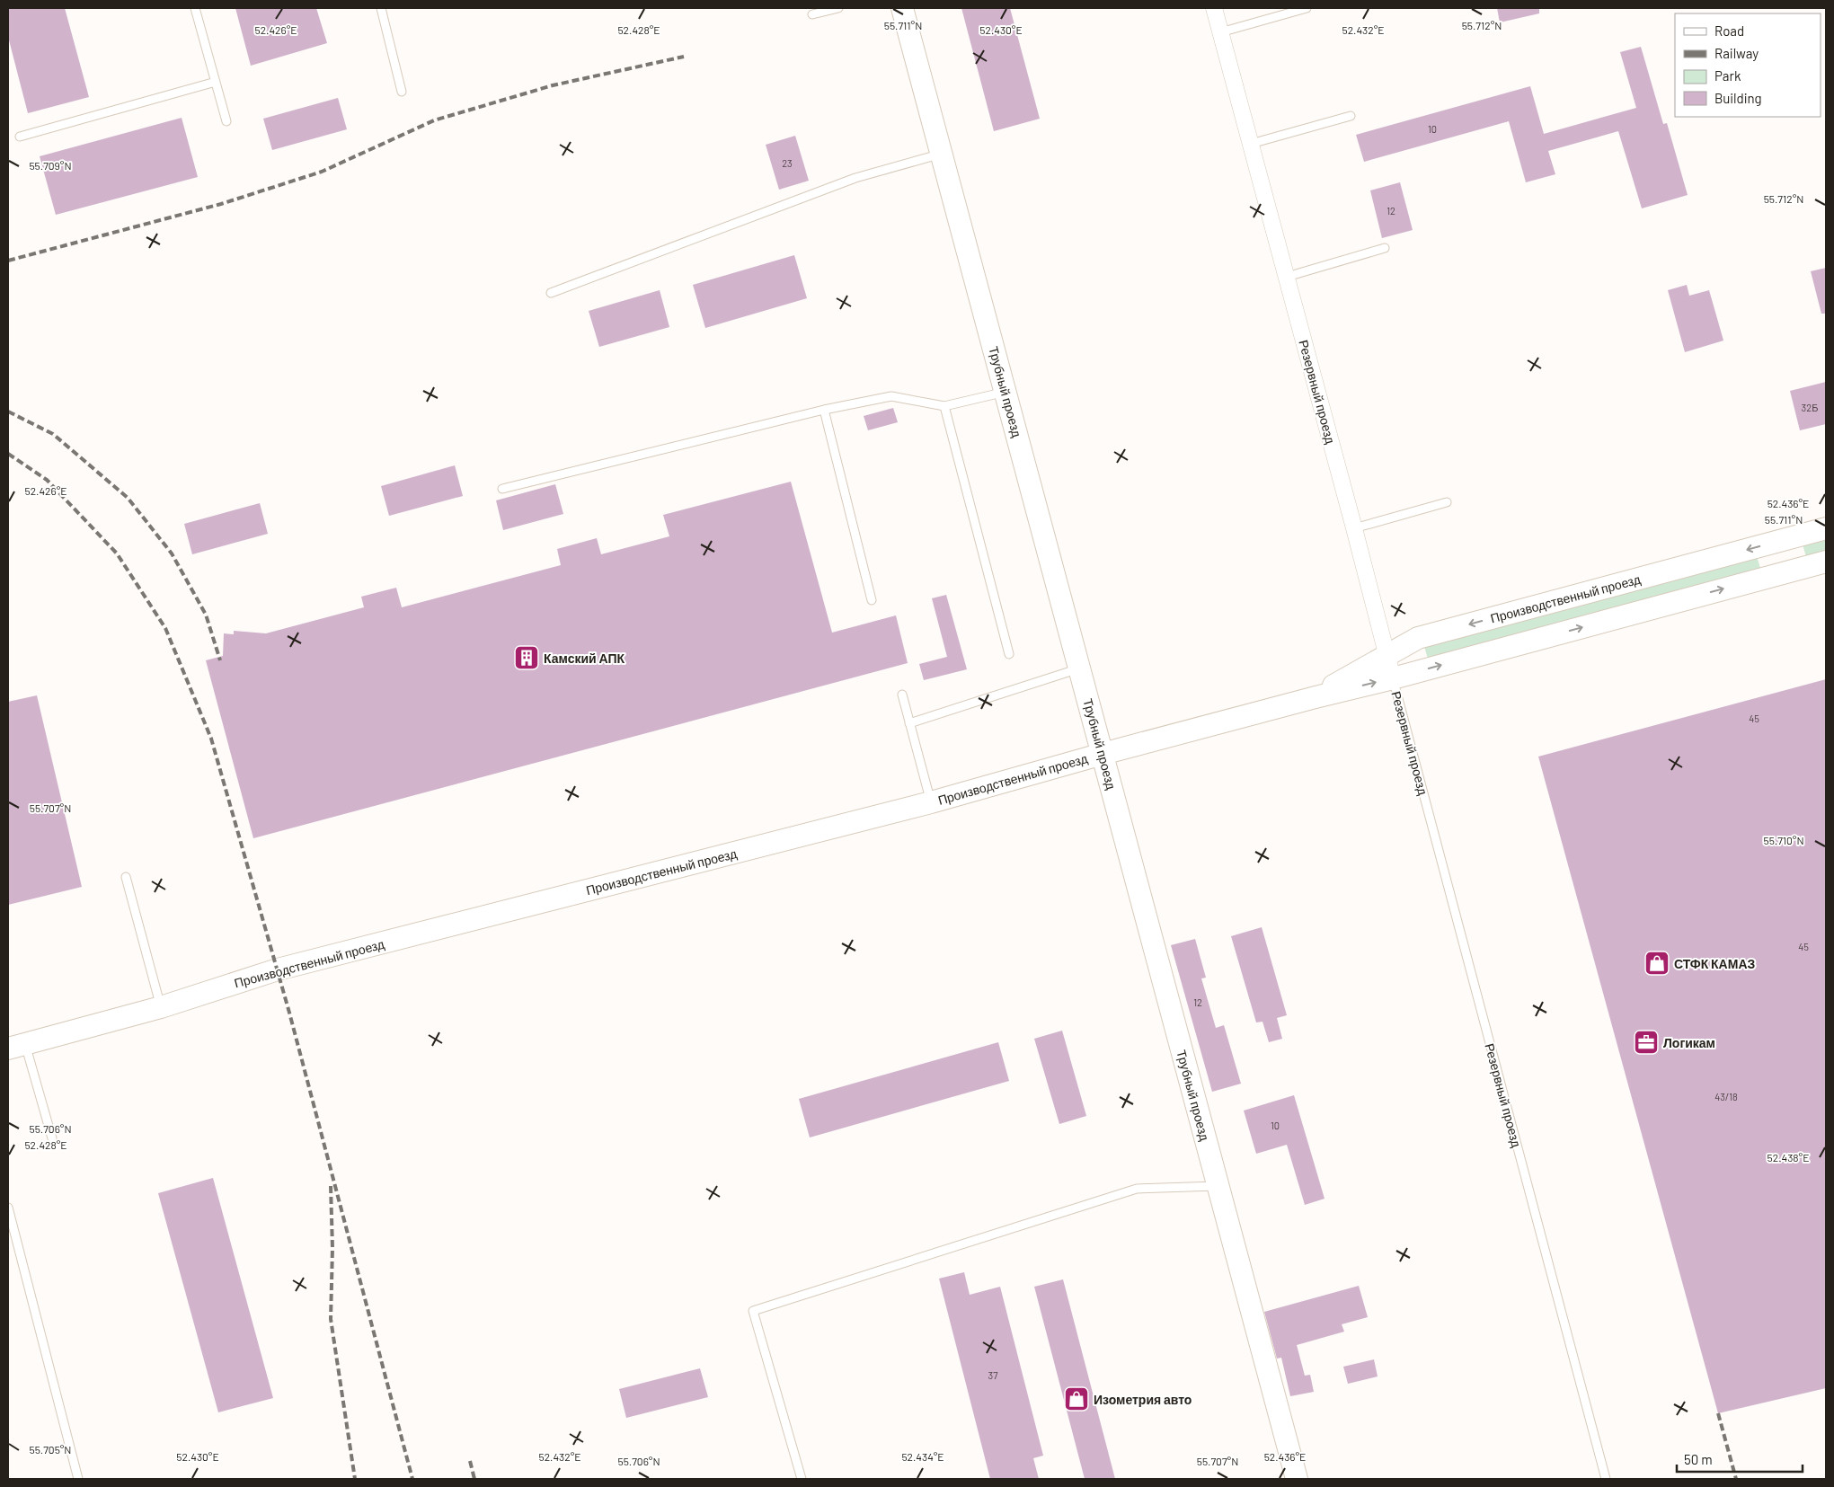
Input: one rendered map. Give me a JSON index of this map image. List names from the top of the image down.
{
  "streets": {
    "street": ["Трубный проезд", "Резервный проезд", "Производственный проезд"]
  },
  "crossings": [
    ["Трубный проезд", "Производственный проезд"],
    ["Резервный проезд", "Производственный проезд"]
  ],
  "places": {
    "building": ["Камский АПК"],
    "shop": ["СТФК КАМАЗ", "Изометрия авто"],
    "office": ["Логикам"]
  },
  "house_numbers": [
    "10",
    "23",
    "12",
    "32Б",
    "45",
    "45",
    "12",
    "43/18",
    "10",
    "37"
  ],
  "legend": [
    "Road",
    "Railway",
    "Park",
    "Building"
  ],
  "scale_bar": "50 m",
  "coordinates": [
    "55.711°N",
    "55.712°N",
    "52.426°E",
    "52.428°E",
    "52.430°E",
    "52.432°E",
    "55.709°N",
    "52.436°E",
    "55.707°N",
    "55.710°N",
    "55.706°N",
    "52.438°E",
    "55.705°N",
    "52.434°E"
  ]
}
